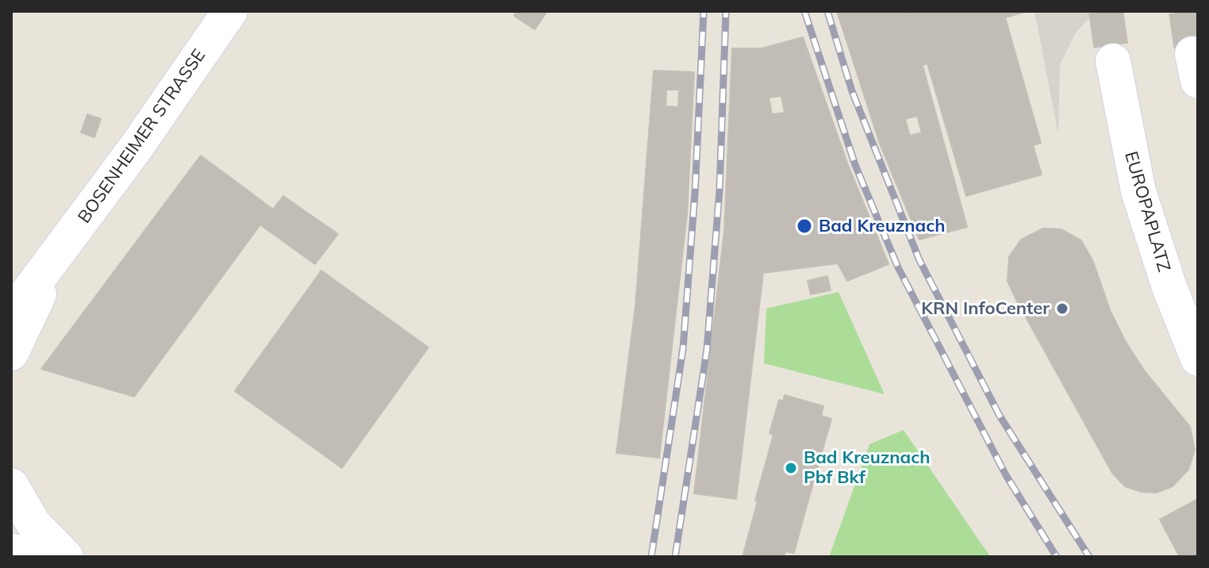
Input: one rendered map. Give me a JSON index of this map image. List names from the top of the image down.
{
  "streets": {
    "street": ["BOSENHEIMER STRASSE", "EUROPAPLATZ"]
  },
  "places": ["Bad Kreuznach", "KRN InfoCenter", "Bad Kreuznach Pbf Bkf"]
}
